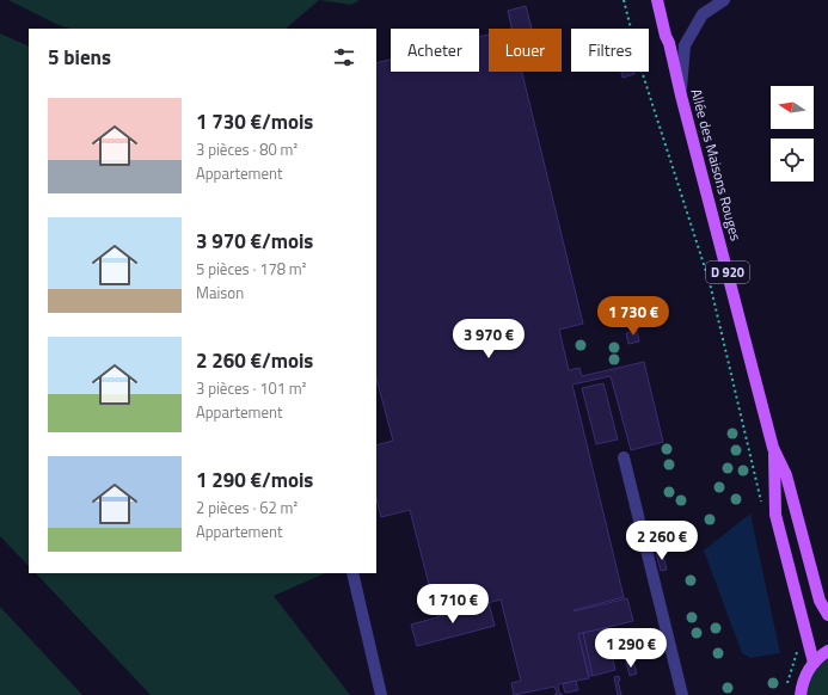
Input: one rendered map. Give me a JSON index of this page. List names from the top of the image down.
{
  "streets": {
    "main road": ["Allée des Maisons Rouges", "D 920"]
  },
  "north": "left",
  "page": {
    "chip": ["Acheter", "Louer", "Filtres"],
    "heading": "5 biens",
    "list": [
      {
        "name": "1 730 €/mois",
        "note": "3 pièces · 80 m² · Appartement"
      },
      {
        "name": "3 970 €/mois",
        "note": "5 pièces · 178 m² · Maison"
      },
      {
        "name": "2 260 €/mois",
        "note": "3 pièces · 101 m² · Appartement"
      },
      {
        "name": "1 290 €/mois",
        "note": "2 pièces · 62 m² · Appartement"
      }
    ],
    "price": [
      "1 730 €",
      "3 970 €",
      "2 260 €",
      "1 710 €",
      "1 290 €"
    ]
  }
}
